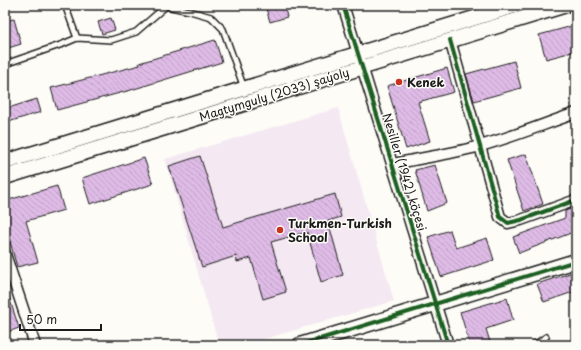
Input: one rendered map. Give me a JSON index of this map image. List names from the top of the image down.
{
  "streets": {
    "main road": ["Magtymguly (2033) şaýoly"],
    "street": ["Nesiller (1942) köçesi"]
  },
  "crossings": [
    ["Magtymguly (2033) şaýoly", "Nesiller (1942) köçesi"]
  ],
  "places": ["Kenek", "Turkmen-Turkish School"],
  "scale_bar": "50 m"
}
